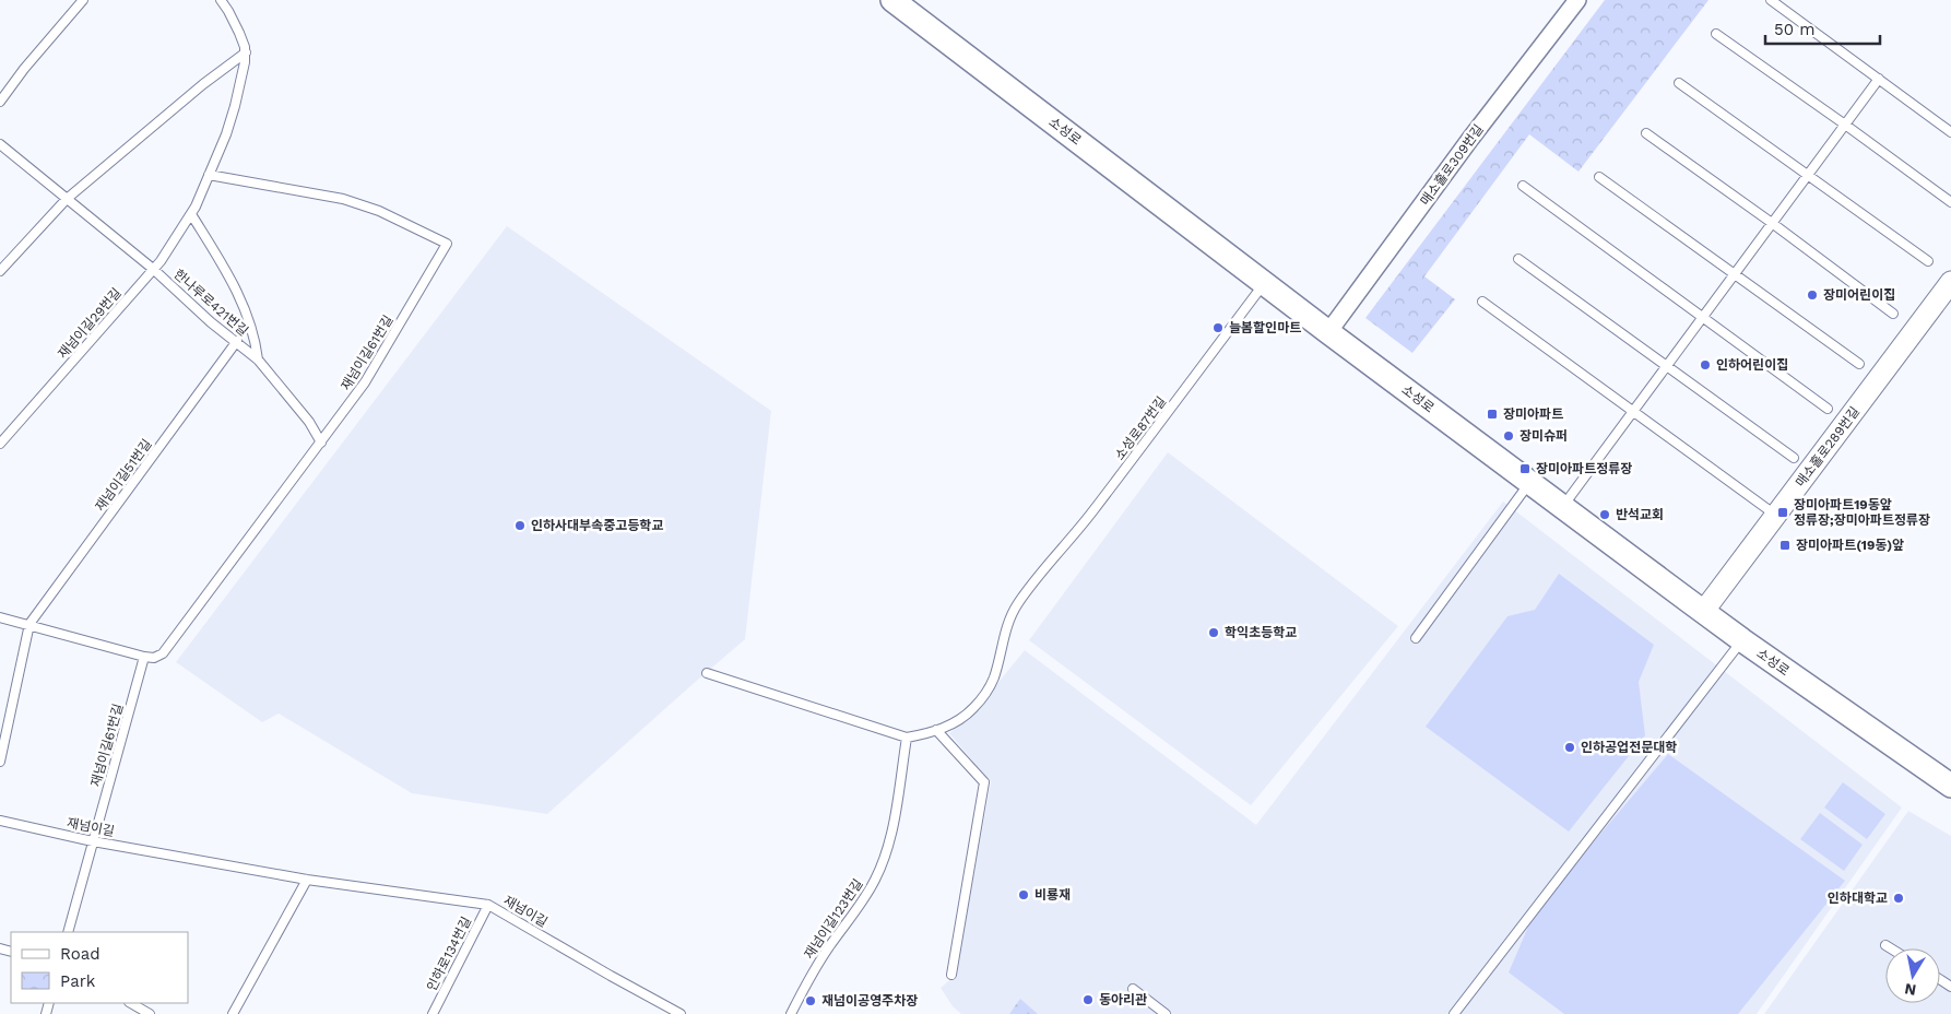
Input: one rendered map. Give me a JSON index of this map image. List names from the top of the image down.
{
  "streets": {
    "main road": ["소성로"],
    "street": ["매소홀로309번길", "매소홀로289번길"],
    "lane": [
      "한나루로421번길",
      "재넘이길29번길",
      "재넘이길61번길",
      "소성로87번길",
      "재넘이길51번길",
      "재넘이길",
      "재넘이길123번길",
      "인하로134번길"
    ]
  },
  "crossings": [
    ["소성로", "매소홀로309번길"],
    ["소성로", "소성로87번길"],
    ["소성로", "매소홀로289번길"],
    ["한나루로421번길", "재넘이길29번길"],
    ["한나루로421번길", "재넘이길61번길"],
    ["한나루로421번길", "재넘이길51번길"],
    ["재넘이길29번길", "재넘이길61번길"],
    ["재넘이길61번길", "재넘이길"],
    ["재넘이길", "인하로134번길"]
  ],
  "places": {
    "other": [
      "장미어린이집",
      "늘봄할인마트",
      "인하어린이집",
      "장미슈퍼",
      "반석교회",
      "인하사대부속중고등학교",
      "학익초등학교",
      "인하공업전문대학",
      "비룡재",
      "인하대학교",
      "동아리관",
      "재넘이공영주차장"
    ],
    "transit": [
      "장미아파트",
      "장미아파트정류장",
      "장미아파트19동앞 정류장;장미아파트정류장",
      "장미아파트(19동)앞"
    ]
  },
  "legend": ["Road", "Park"],
  "scale_bar": "50 m",
  "north": "bottom"
}
